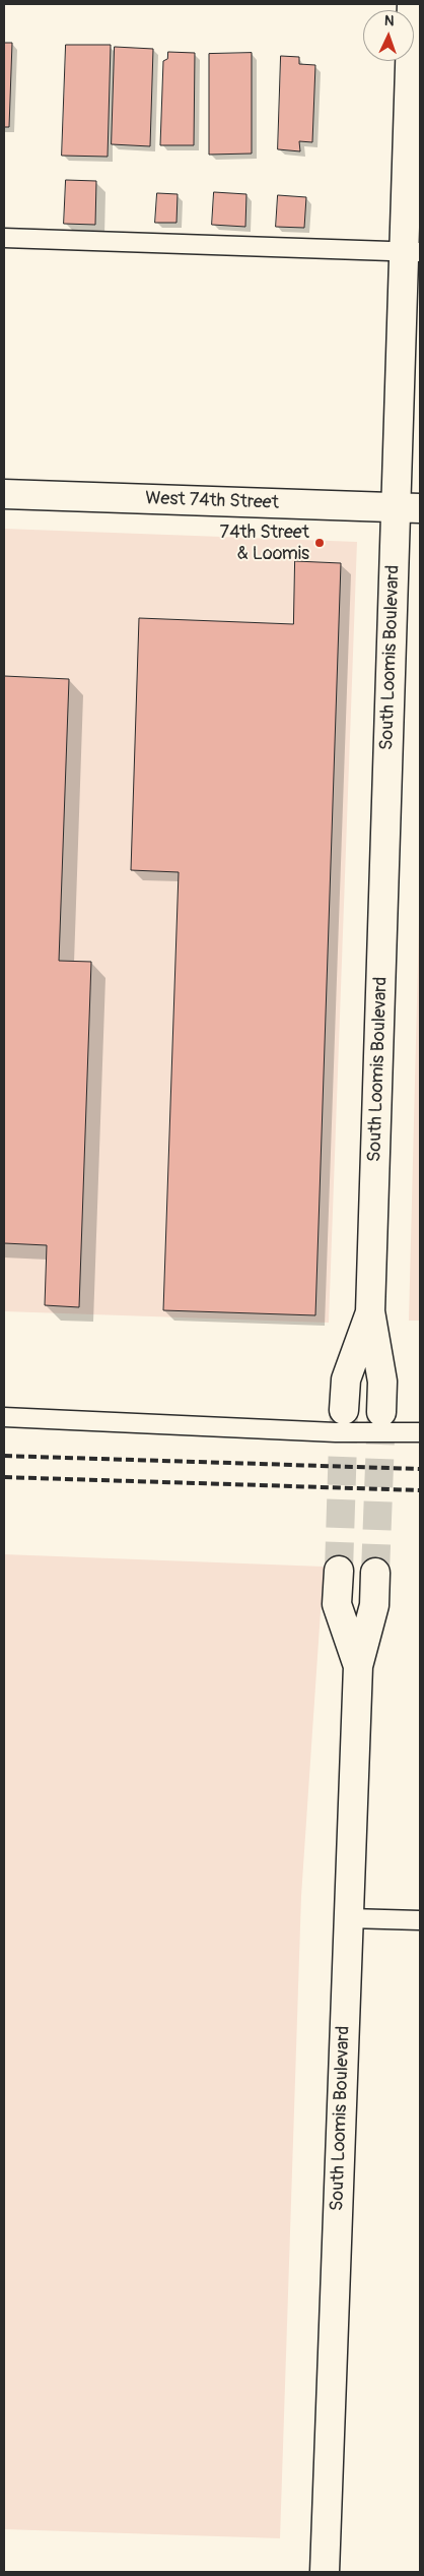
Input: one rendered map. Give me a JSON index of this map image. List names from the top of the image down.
{
  "streets": {
    "street": ["West 74th Street", "South Loomis Boulevard"]
  },
  "crossings": [
    ["West 74th Street", "South Loomis Boulevard"]
  ],
  "places": ["74th Street & Loomis"],
  "north": "top"
}
